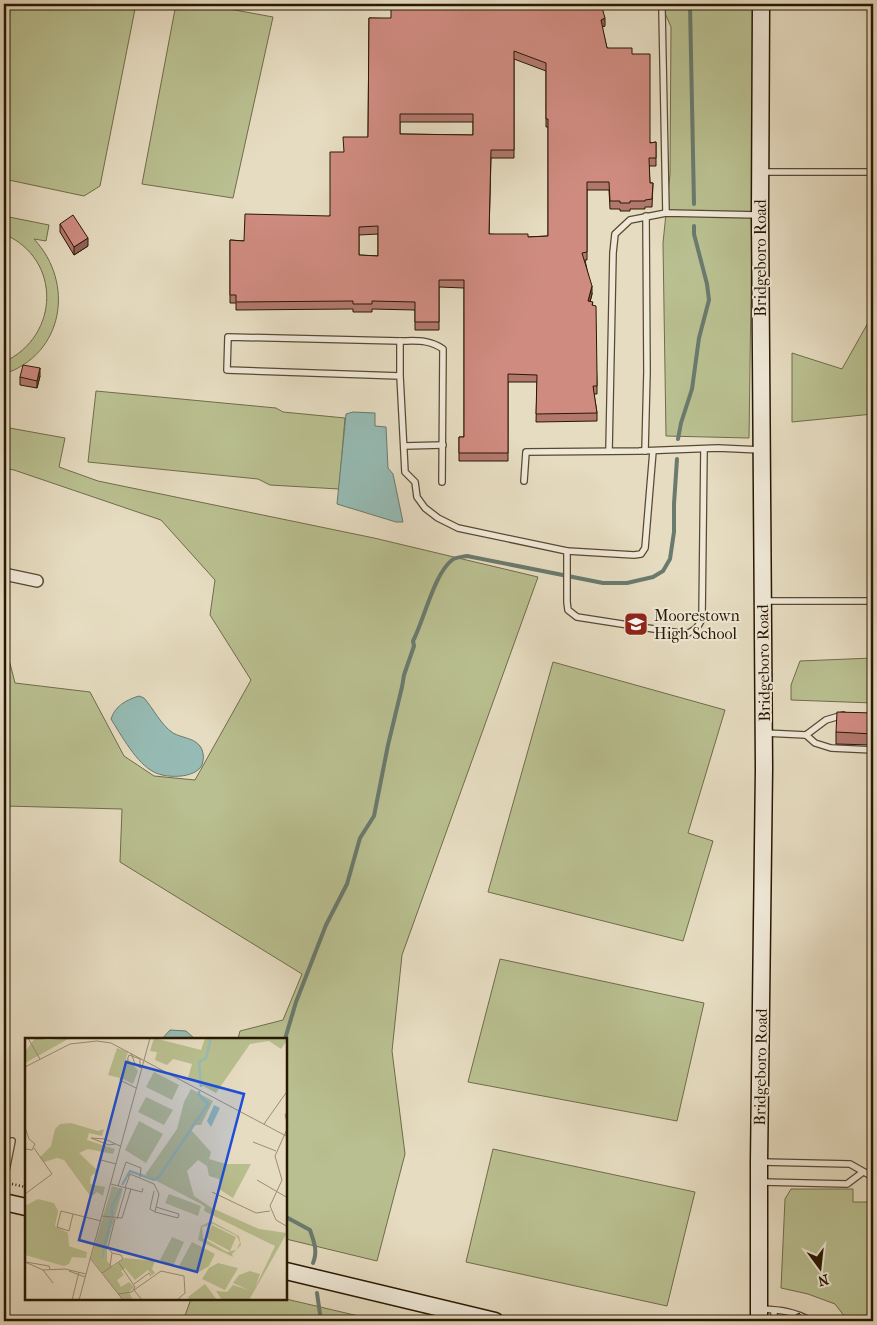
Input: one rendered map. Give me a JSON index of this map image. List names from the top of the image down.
{
  "streets": {
    "main road": ["Bridgeboro Road"]
  },
  "places": {
    "school or university": ["Moorestown High School"]
  },
  "north": "bottom"
}
